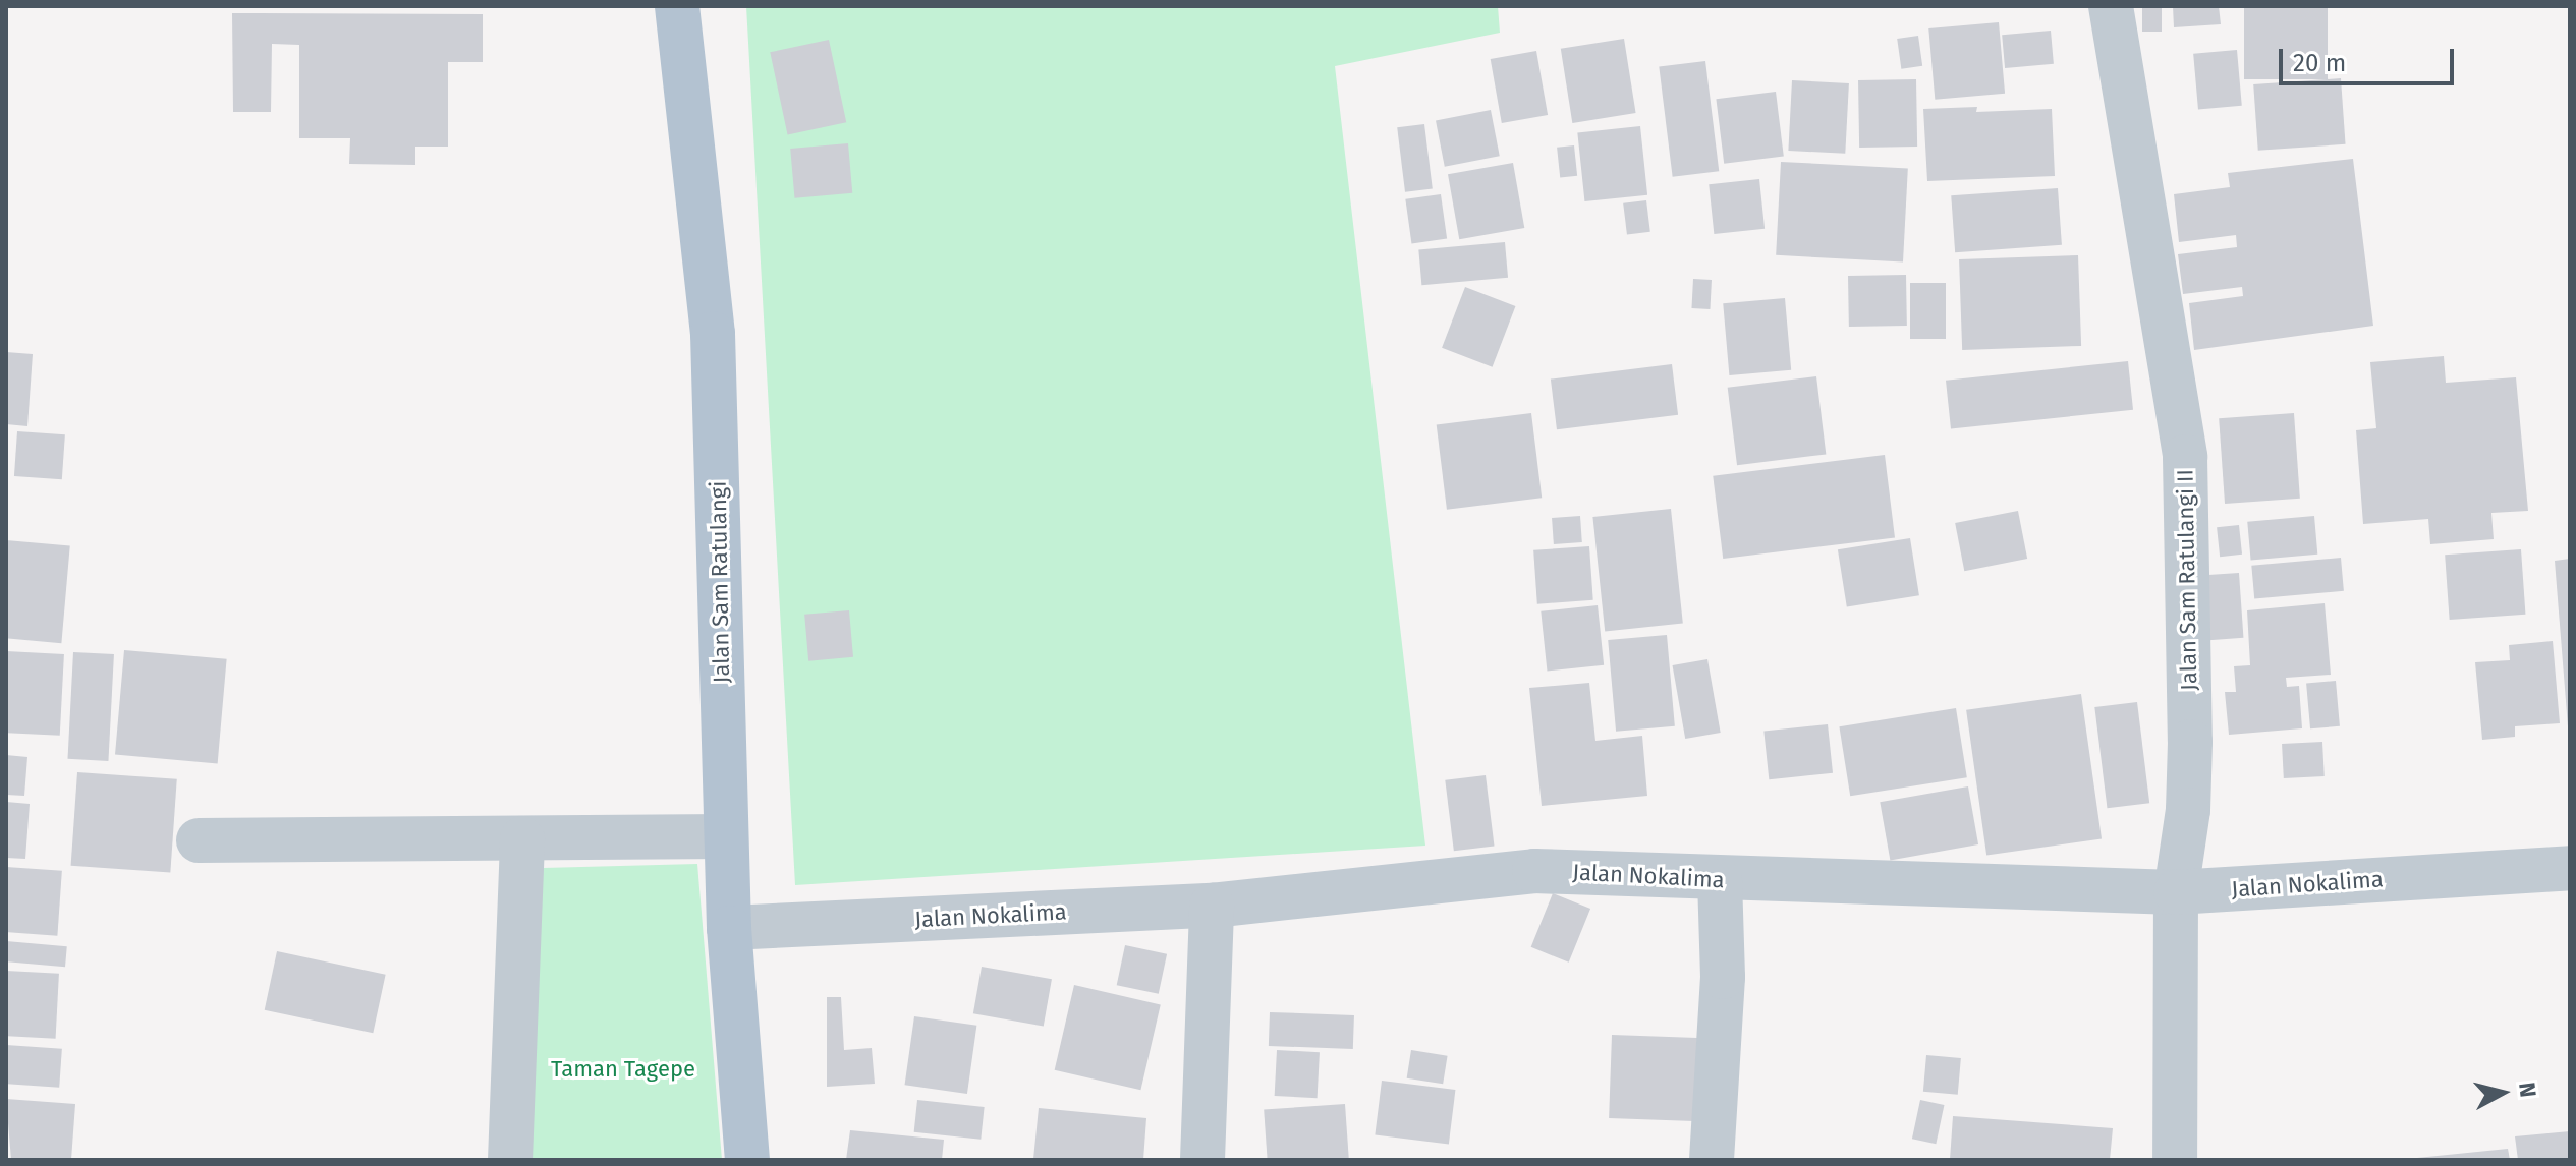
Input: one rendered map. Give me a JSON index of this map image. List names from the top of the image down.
{
  "streets": {
    "main road": ["Jalan Sam Ratulangi"],
    "street": ["Jalan Sam Ratulangi II", "Jalan Nokalima"]
  },
  "crossings": [
    ["Jalan Sam Ratulangi II", "Jalan Nokalima"],
    ["Jalan Sam Ratulangi", "Jalan Nokalima"]
  ],
  "parks": ["Taman Tagepe"],
  "scale_bar": "20 m",
  "north": "right"
}
